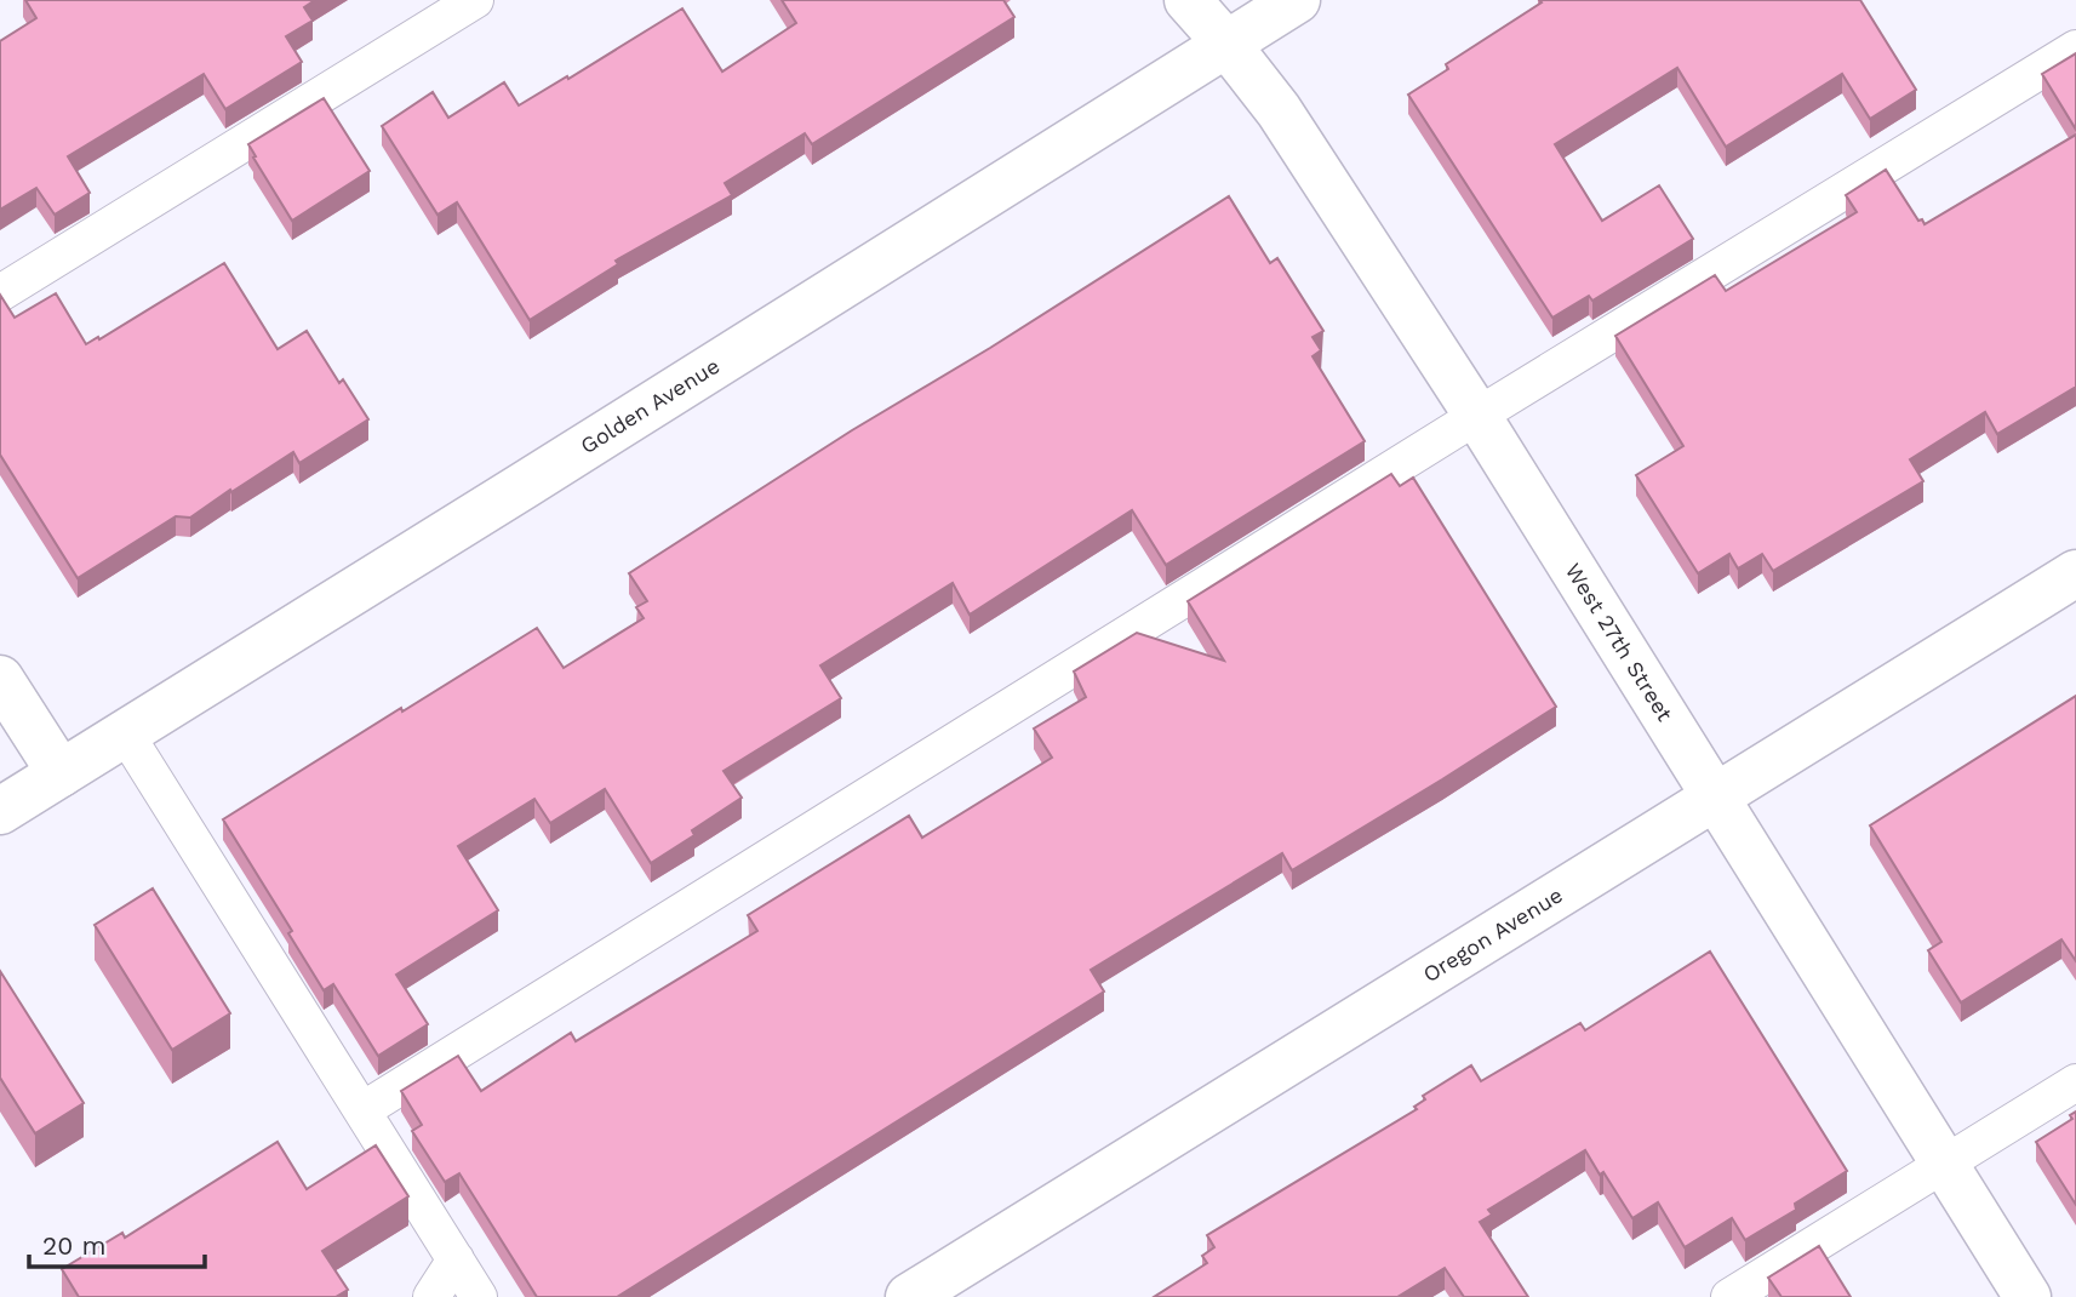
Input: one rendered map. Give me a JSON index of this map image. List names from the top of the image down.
{
  "streets": {
    "street": ["Golden Avenue", "West 27th Street", "Oregon Avenue"]
  },
  "crossings": [
    ["Golden Avenue", "West 27th Street"],
    ["West 27th Street", "Oregon Avenue"]
  ],
  "scale_bar": "20 m"
}
